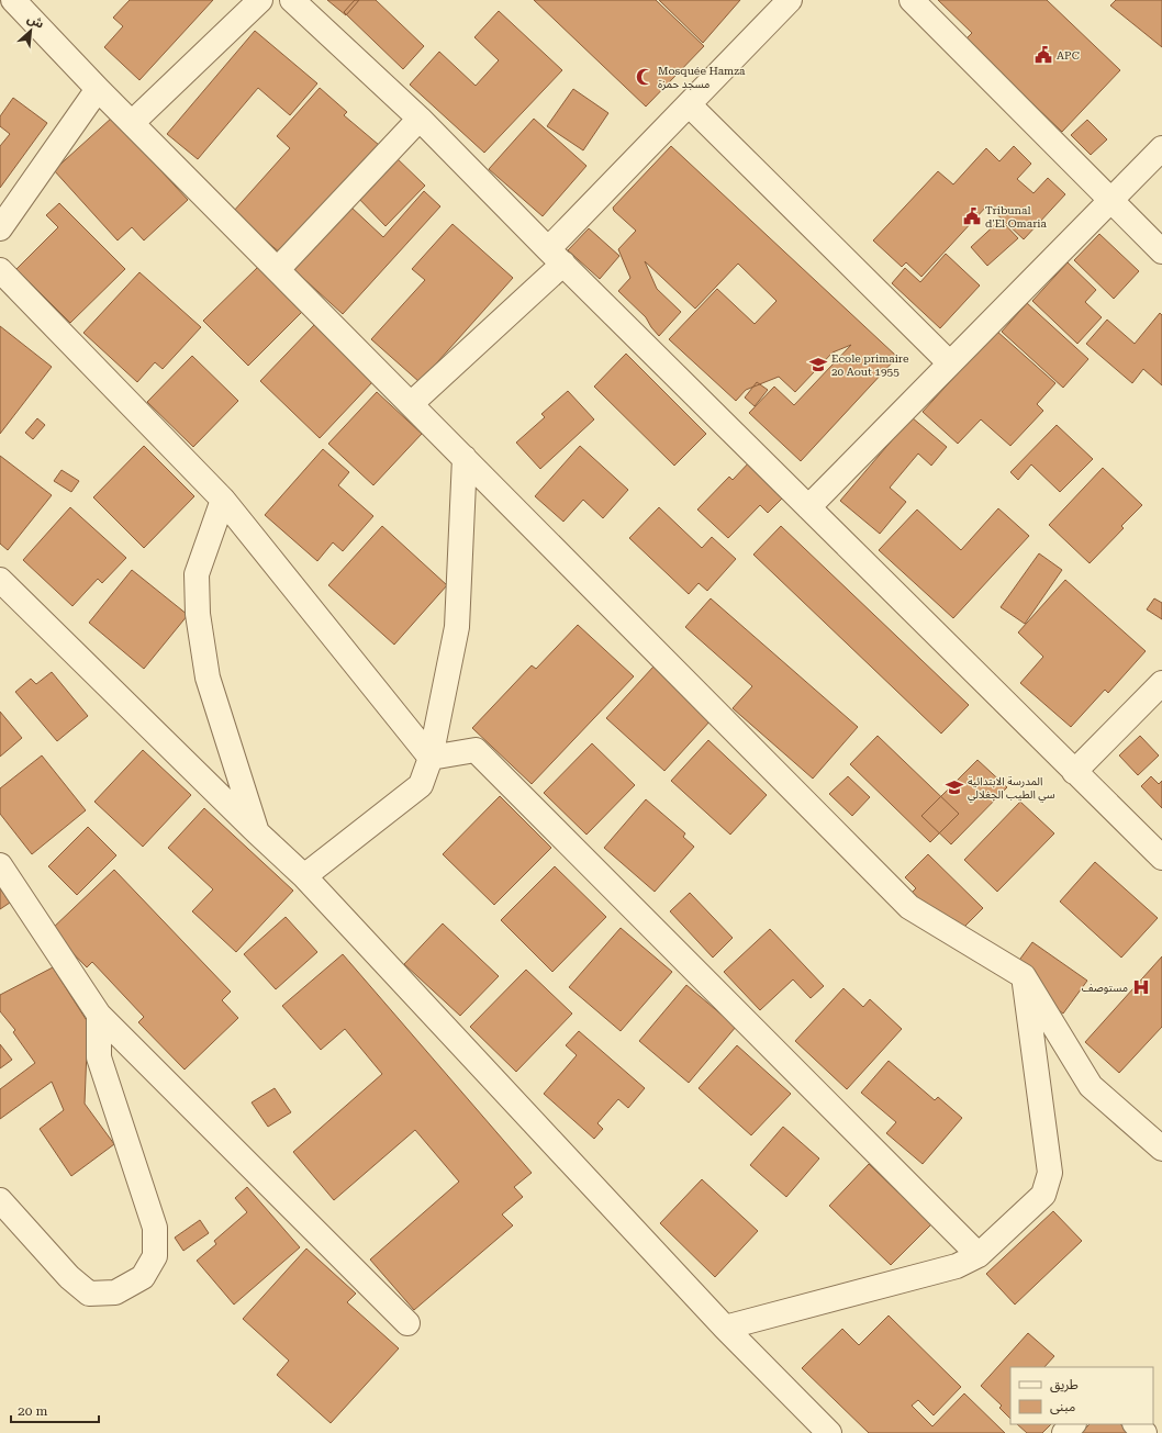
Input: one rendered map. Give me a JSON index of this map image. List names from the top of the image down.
{
  "places": {
    "public building": ["APC", "Tribunal d'El Omaria"],
    "mosque": ["Mosquée Hamza مسجد حمزة"],
    "school or university": ["Ecole primaire 20 Aout 1955", "المدرسة الابتدائية سي الطيب الجغلالي"],
    "hospital": ["مستوصف"]
  },
  "legend": ["طريق", "مبنى"],
  "scale_bar": "20 m",
  "north": "top right"
}
